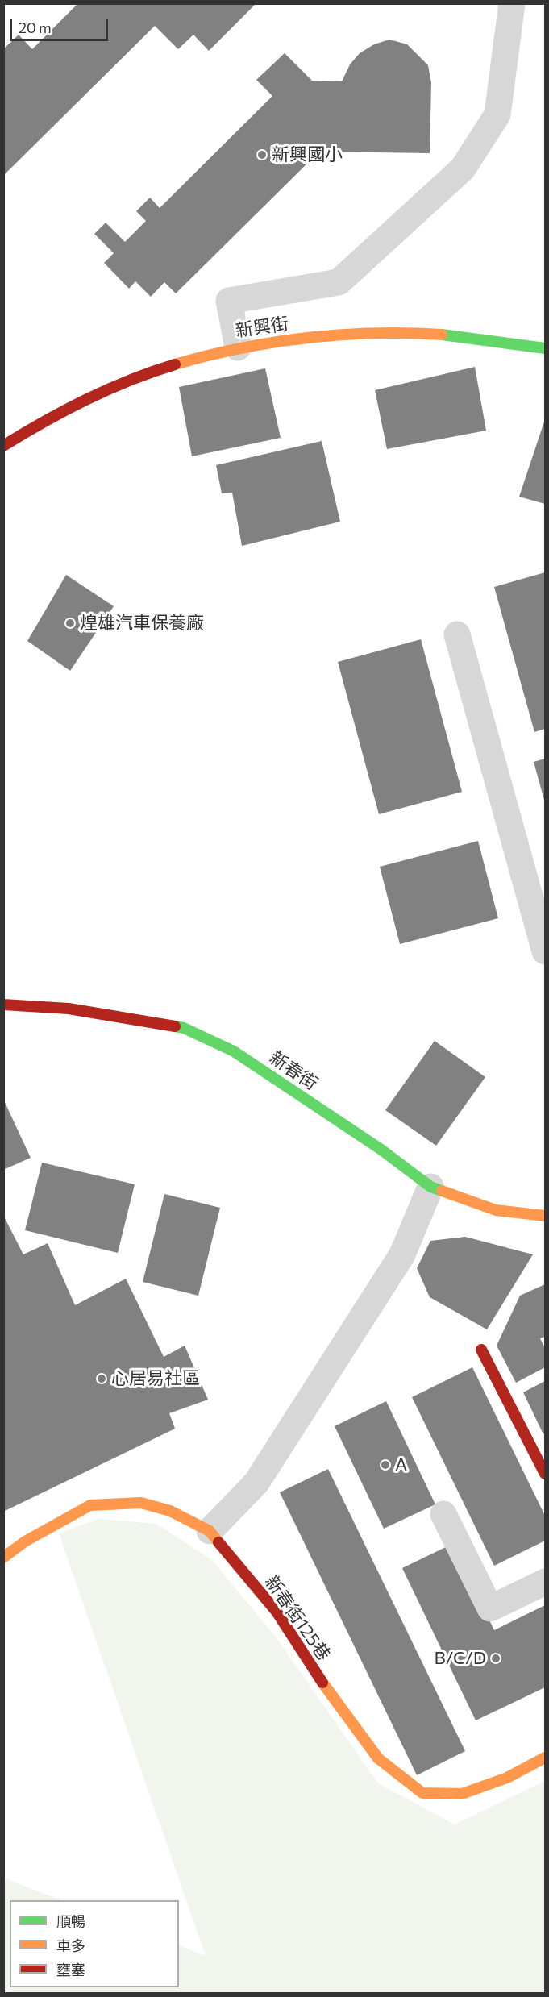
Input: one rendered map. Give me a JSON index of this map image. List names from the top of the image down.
{
  "streets": {
    "street": ["新興街", "新春街", "新春街125巷"]
  },
  "places": [
    "新興國小",
    "煌雄汽車保養廠",
    "心居易社區",
    "A",
    "B/C/D"
  ],
  "legend": ["順暢", "車多", "壅塞"],
  "scale_bar": "20 m"
}
